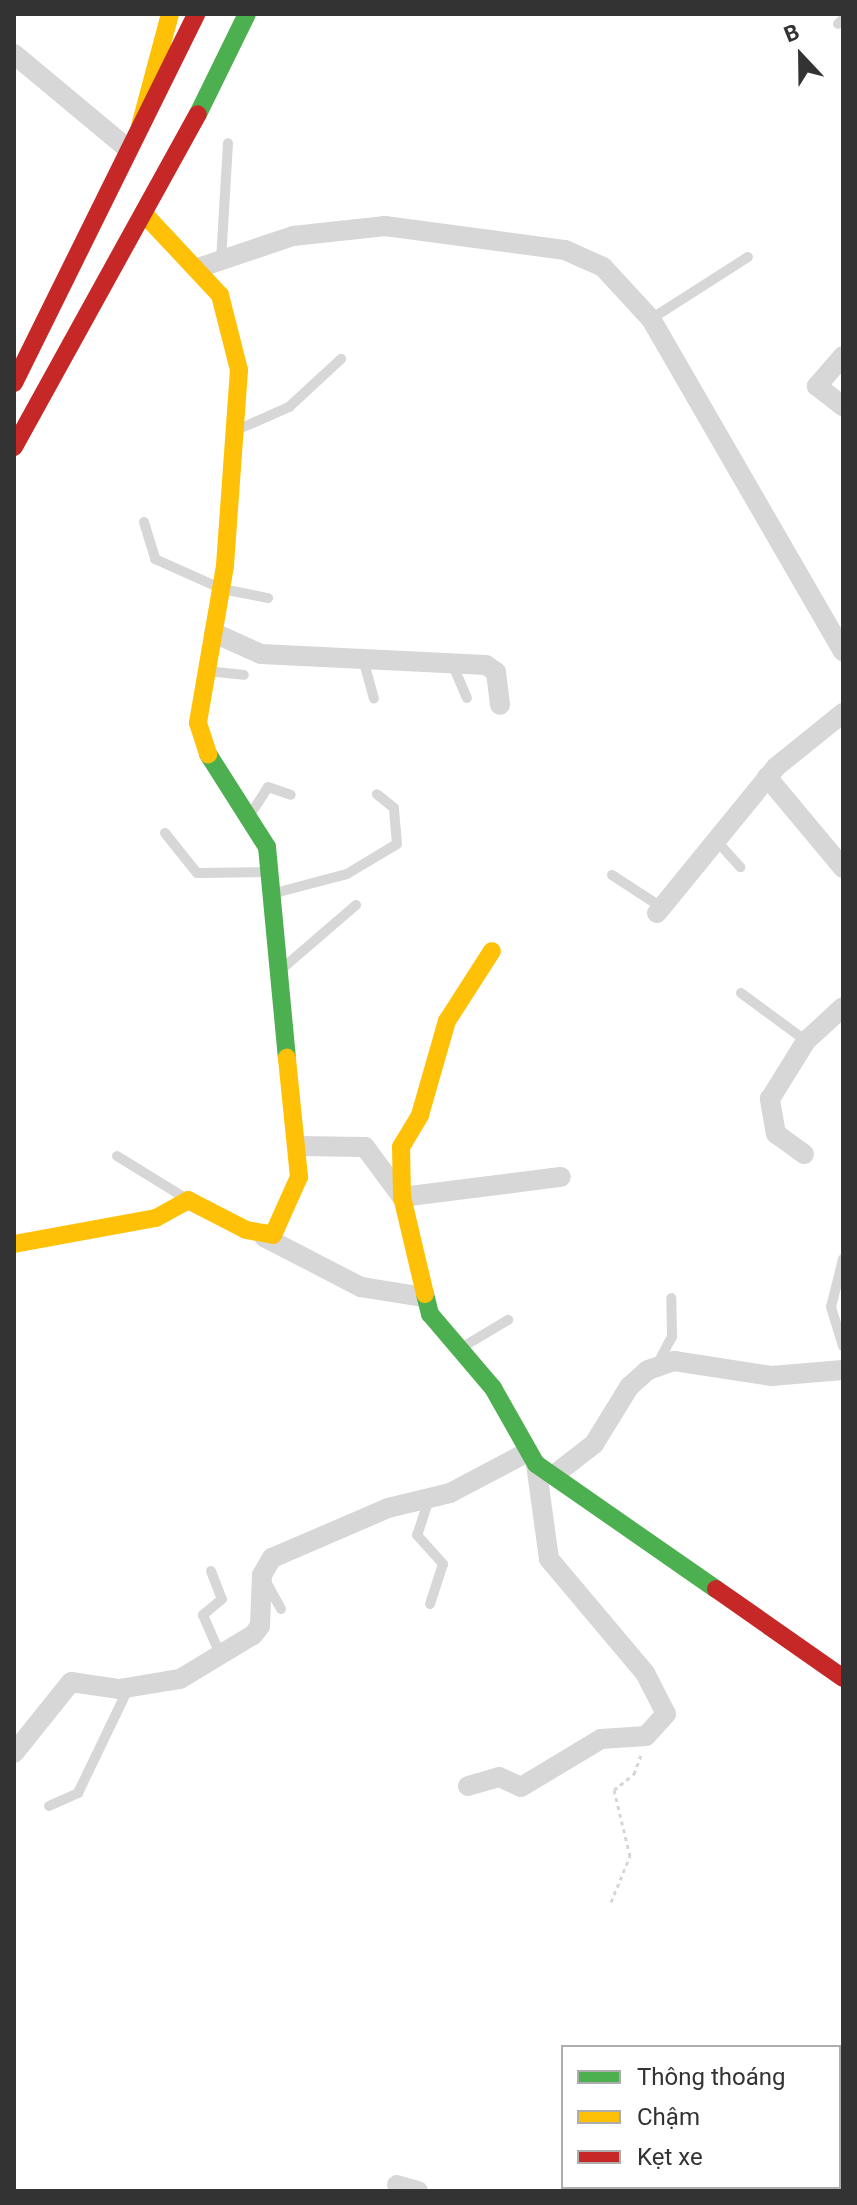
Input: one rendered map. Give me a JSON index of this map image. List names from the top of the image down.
{
  "legend": ["Thông thoáng", "Chậm", "Kẹt xe"],
  "north": "top"
}
